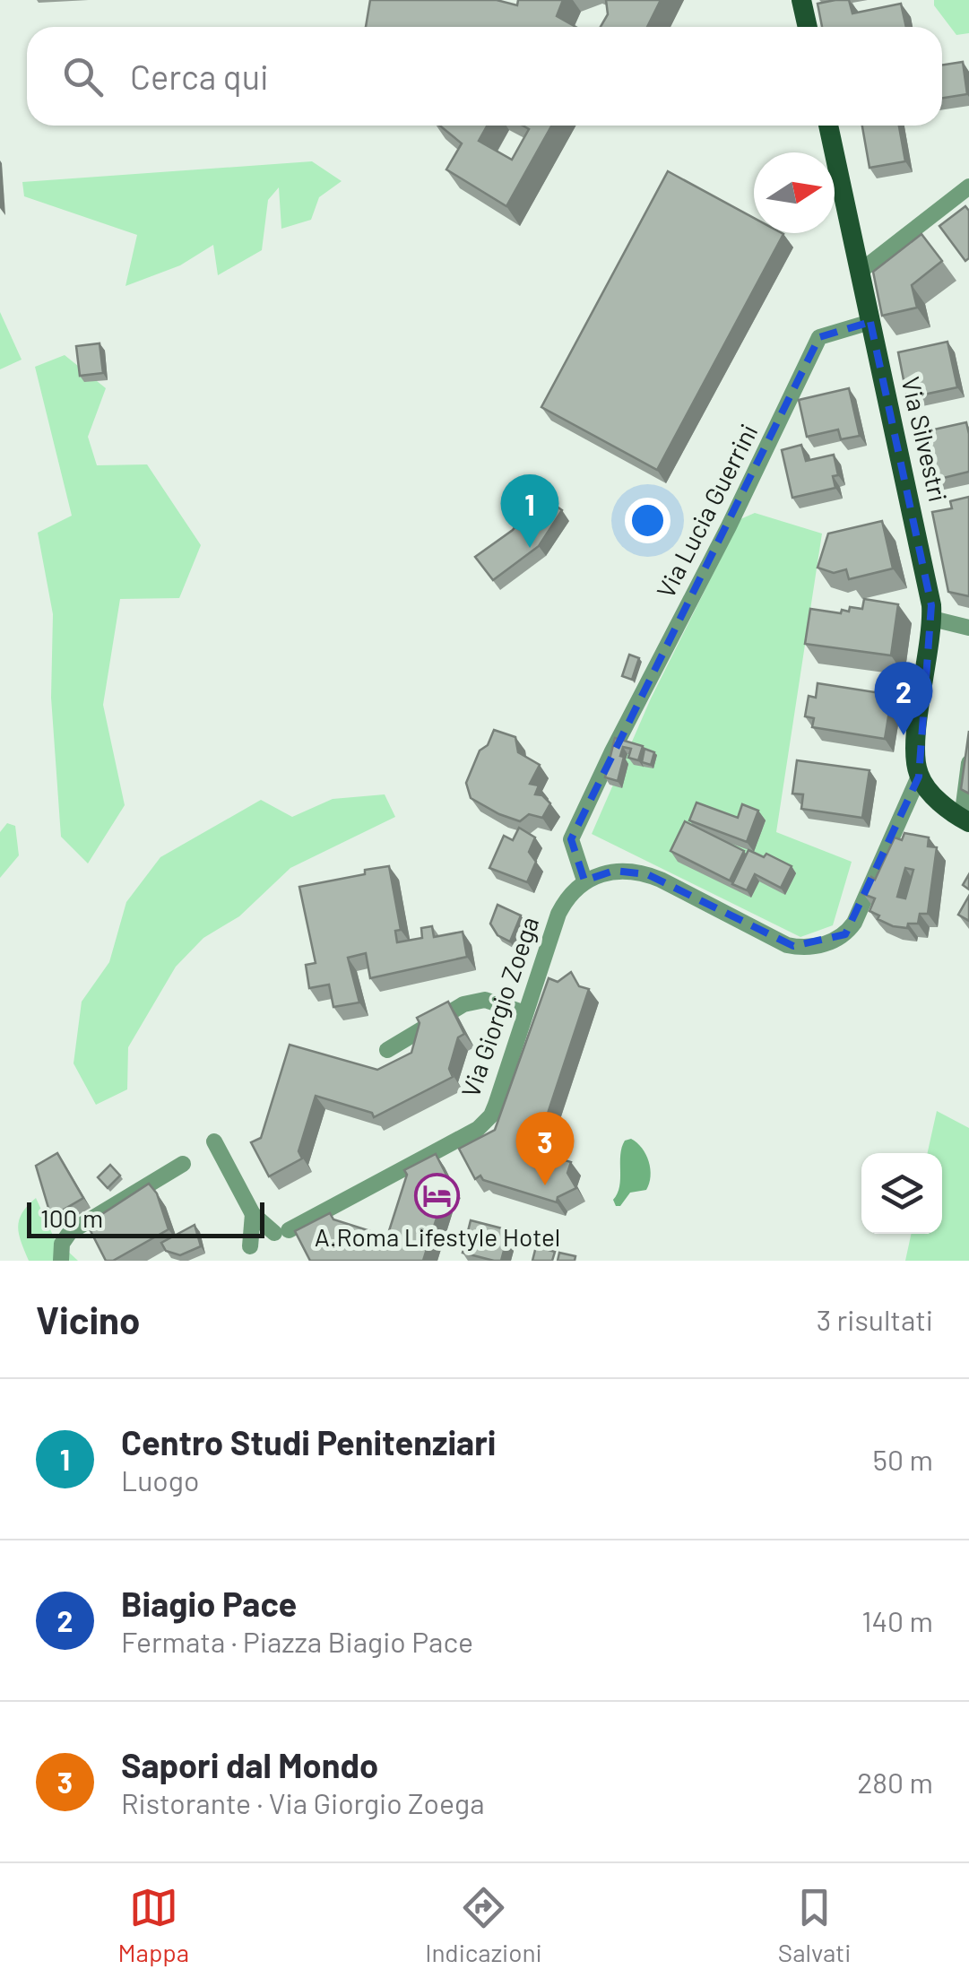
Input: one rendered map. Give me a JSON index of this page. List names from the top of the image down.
{
  "streets": {
    "main road": ["Via Silvestri"],
    "street": ["Via Lucia Guerrini", "Via Giorgio Zoega"]
  },
  "crossings": [
    ["Via Silvestri", "Via Lucia Guerrini"],
    ["Via Lucia Guerrini", "Via Giorgio Zoega"]
  ],
  "places": {
    "hotel": ["A.Roma Lifestyle Hotel"]
  },
  "scale_bar": "100 m",
  "north": "right",
  "page": {
    "search": "Cerca qui",
    "pins": ["1", "2", "3"],
    "scale": "100 m",
    "heading": ["Vicino", "3 risultati"],
    "list": [
      {
        "mark": "1",
        "name": "Centro Studi Penitenziari",
        "note": "Luogo",
        "value": "50 m"
      },
      {
        "mark": "2",
        "name": "Biagio Pace",
        "note": "Fermata · Piazza Biagio Pace",
        "value": "140 m"
      },
      {
        "mark": "3",
        "name": "Sapori dal Mondo",
        "note": "Ristorante · Via Giorgio Zoega",
        "value": "280 m"
      }
    ],
    "nav": ["Mappa", "Indicazioni", "Salvati"]
  }
}
